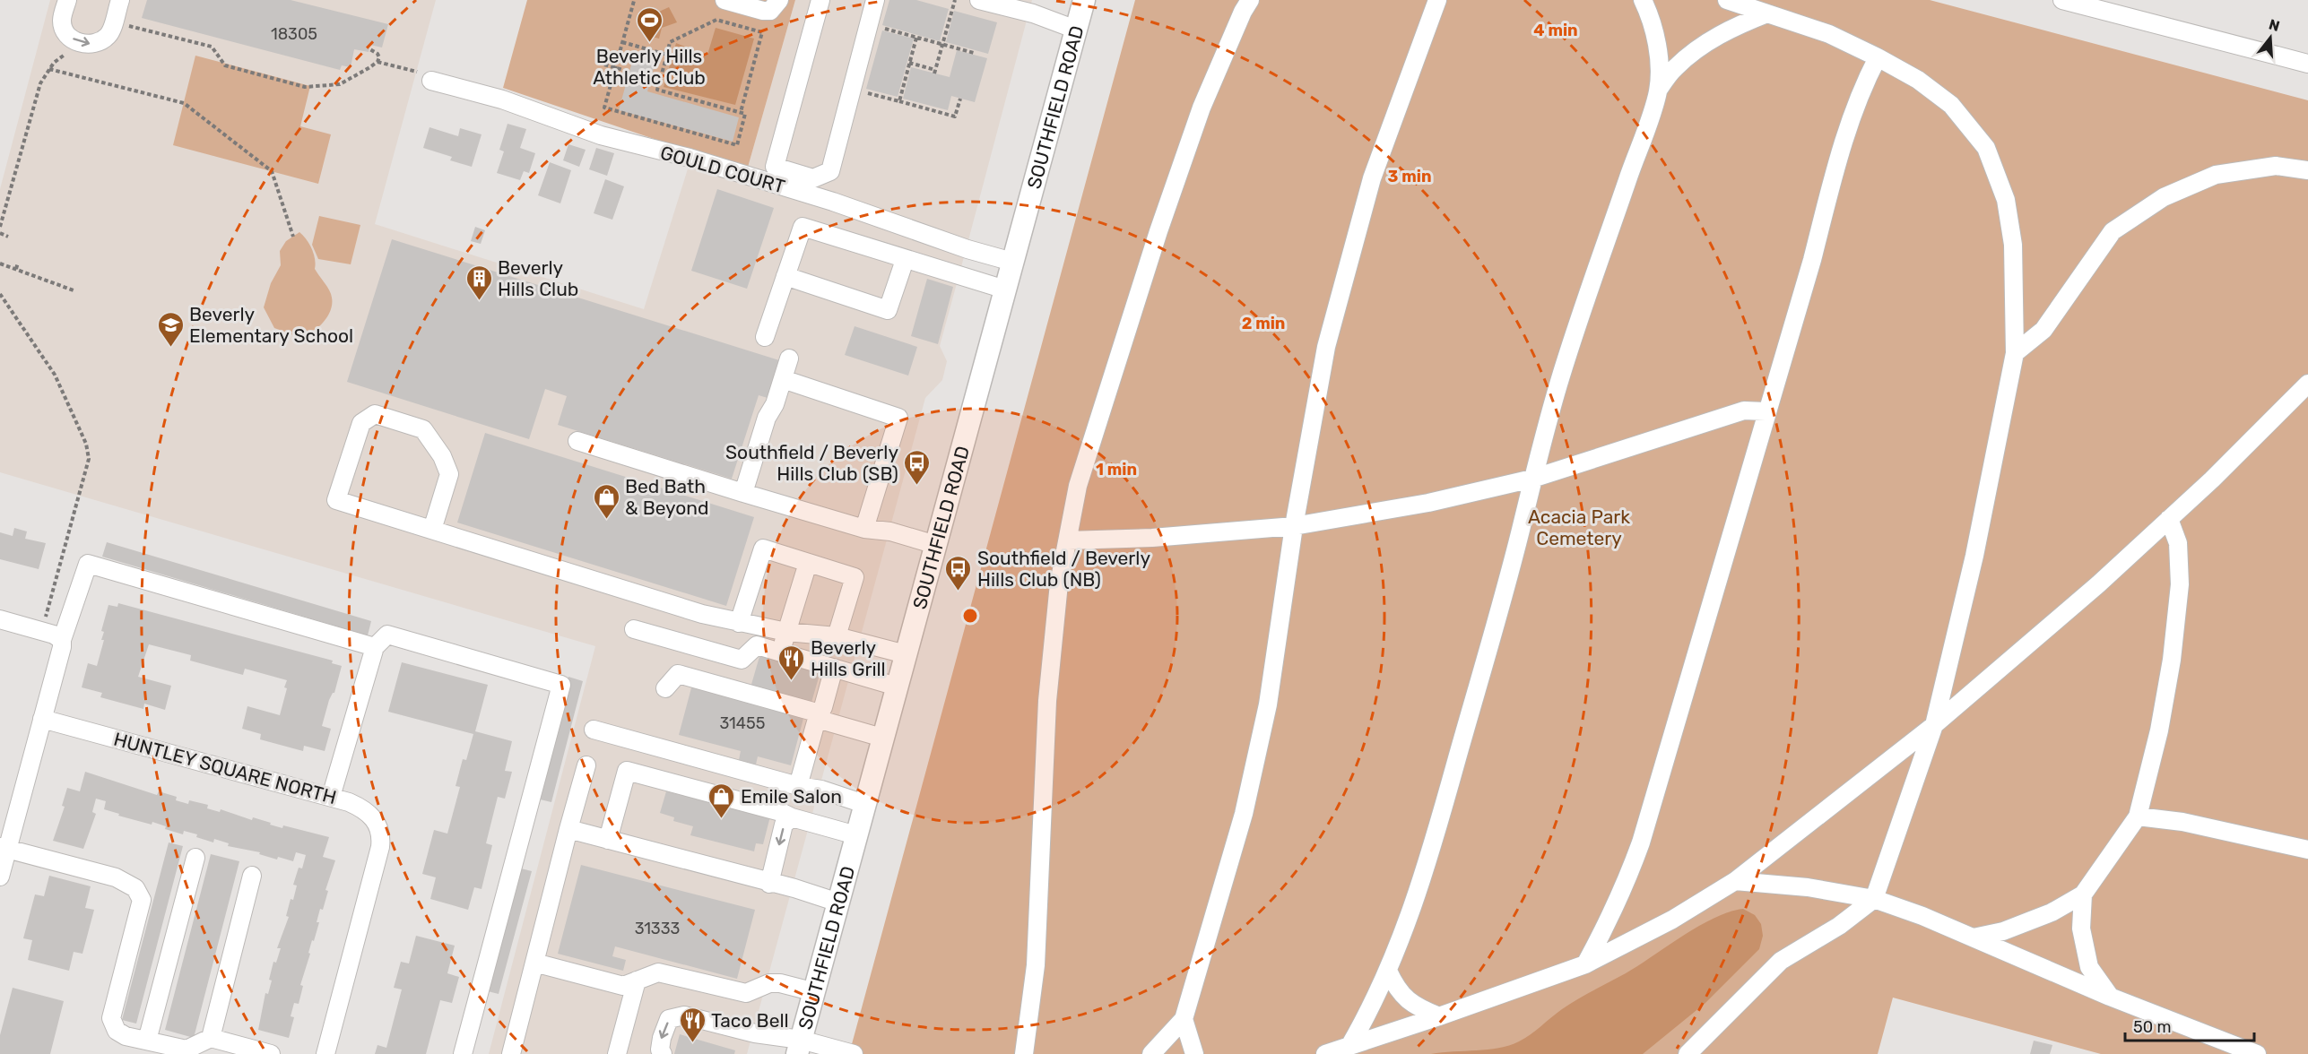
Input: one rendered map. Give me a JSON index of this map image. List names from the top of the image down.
{
  "streets": {
    "main road": ["SOUTHFIELD ROAD"],
    "street": ["GOULD COURT", "HUNTLEY SQUARE NORTH"]
  },
  "crossings": [
    ["SOUTHFIELD ROAD", "GOULD COURT"]
  ],
  "parks": ["Acacia Park Cemetery"],
  "places": {
    "sports": ["Beverly Hills Athletic Club"],
    "building": ["Beverly Hills Club"],
    "school or university": ["Beverly Elementary School"],
    "bus stop": ["Southfield / Beverly Hills Club (SB)", "Southfield / Beverly Hills Club (NB)"],
    "shop": ["Bed Bath & Beyond", "Emile Salon"],
    "restaurant": ["Beverly Hills Grill", "Taco Bell"]
  },
  "house_numbers": ["18305", "31455", "31333"],
  "scale_bar": "50 m",
  "north": "top",
  "rings": [
    "4 min",
    "3 min",
    "2 min",
    "1 min"
  ]
}
